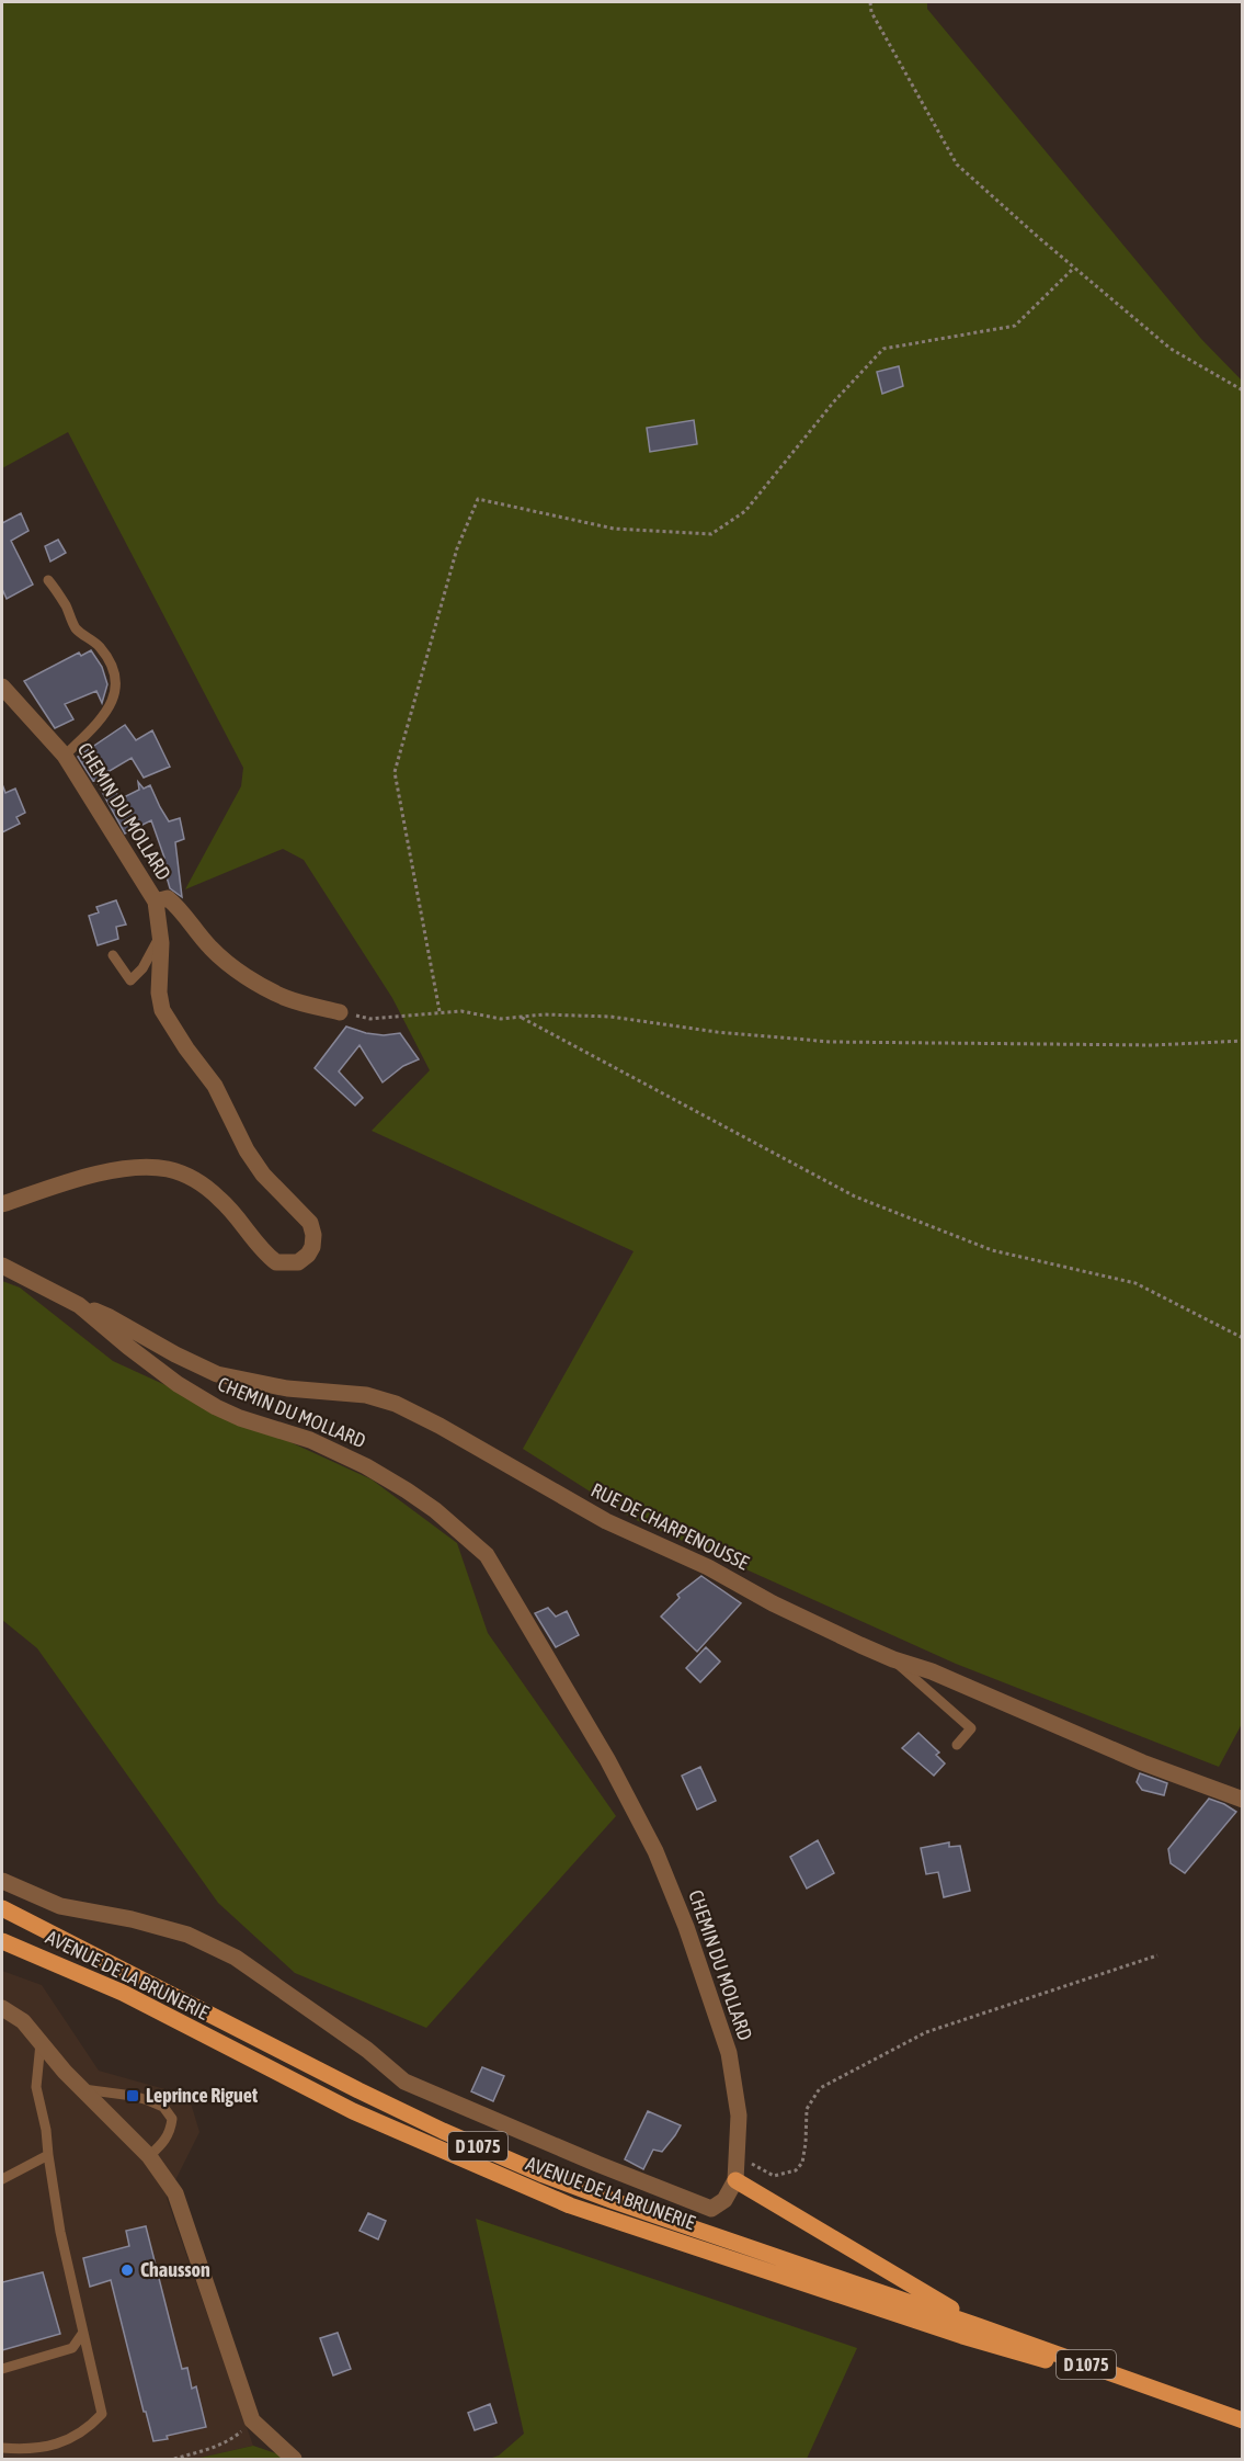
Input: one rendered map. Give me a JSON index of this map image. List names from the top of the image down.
{
  "streets": {
    "main road": ["AVENUE DE LA BRUNERIE", "D 1075"],
    "street": ["CHEMIN DU MOLLARD", "RUE DE CHARPENOUSSE"]
  },
  "crossings": [
    ["CHEMIN DU MOLLARD", "RUE DE CHARPENOUSSE"],
    ["AVENUE DE LA BRUNERIE", "D 1075"]
  ],
  "places": {
    "transit": ["Leprince Riguet"],
    "other": ["Chausson"]
  }
}
